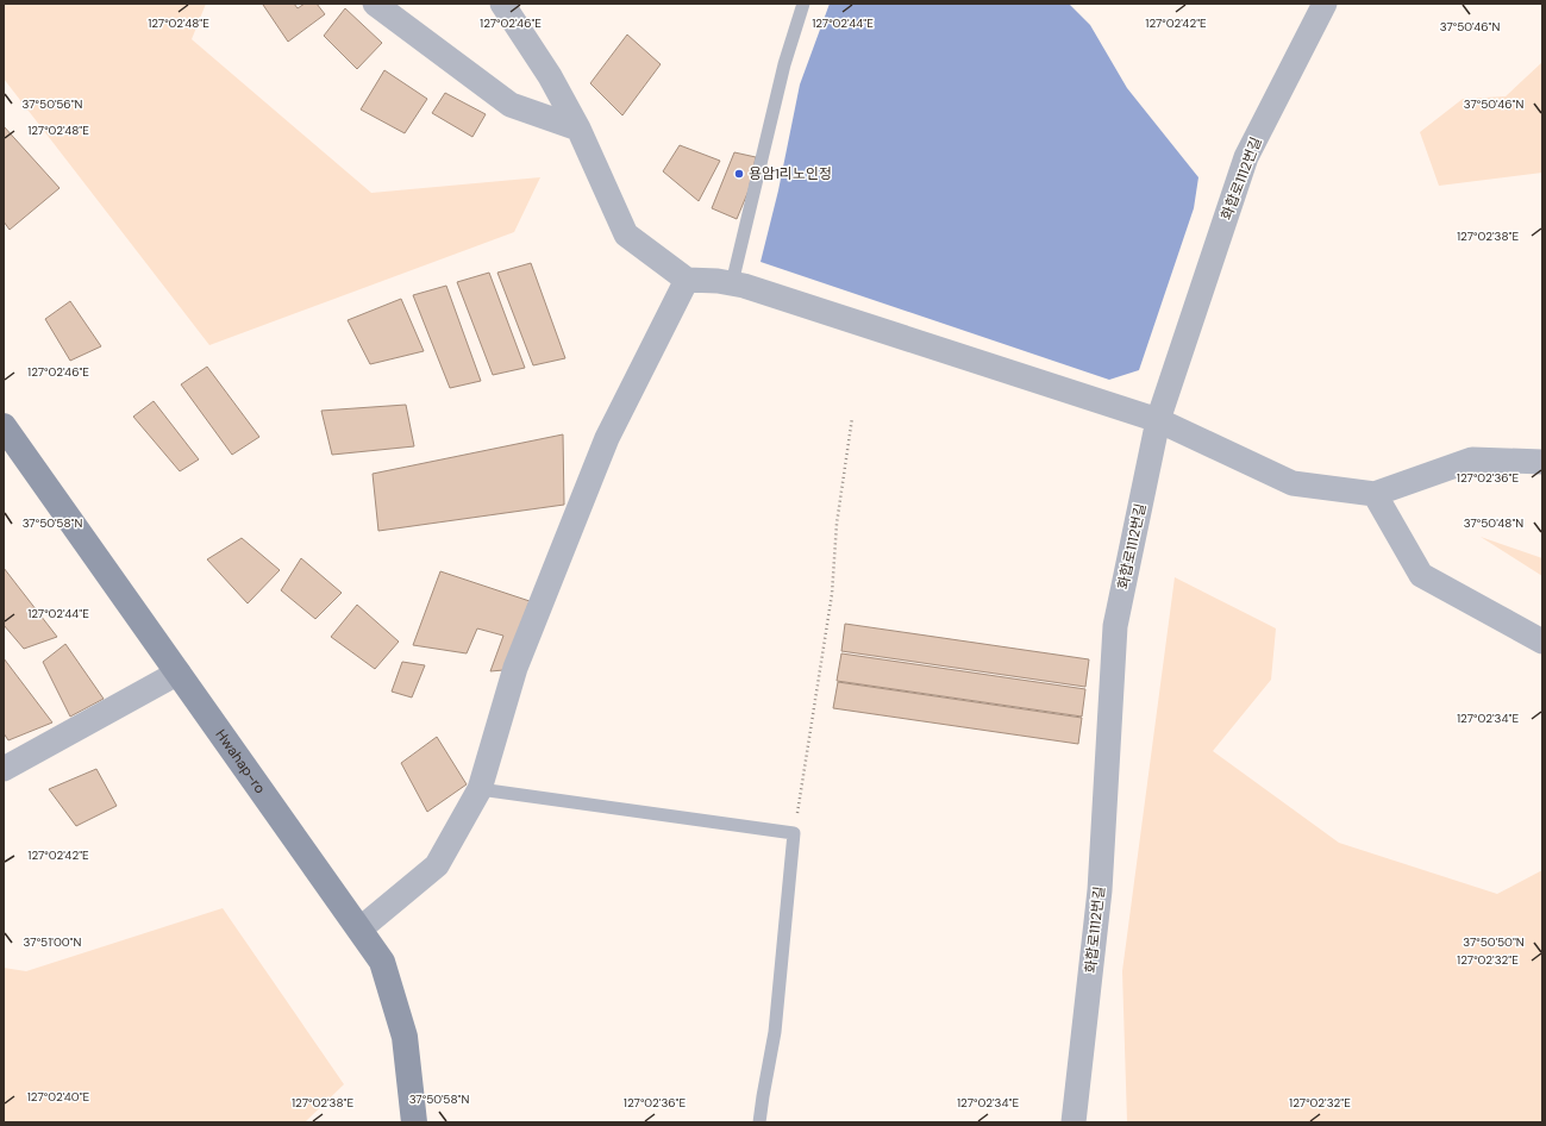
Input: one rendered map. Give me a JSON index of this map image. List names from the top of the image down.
{
  "streets": {
    "main road": ["Hwahap-ro"],
    "street": ["화합로1112번길"]
  },
  "places": ["용암1리노인정"],
  "coordinates": [
    "127°02'48\"E",
    "127°02'46\"E",
    "127°02'44\"E",
    "127°02'42\"E",
    "37°50'46\"N",
    "37°50'56\"N",
    "127°02'38\"E",
    "127°02'36\"E",
    "37°50'48\"N",
    "37°50'58\"N",
    "127°02'34\"E",
    "37°50'50\"N",
    "37°51'00\"N",
    "127°02'32\"E",
    "127°02'40\"E"
  ]
}
